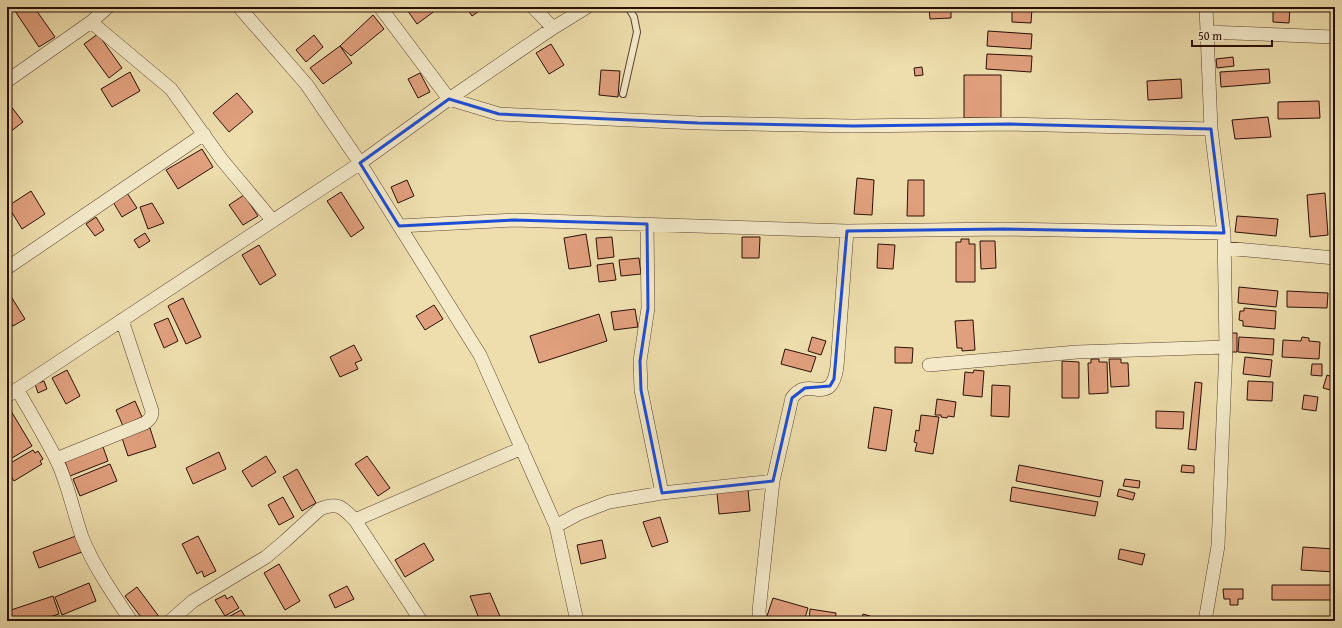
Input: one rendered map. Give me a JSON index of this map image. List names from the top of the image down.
{
  "scale_bar": "50 m"
}
